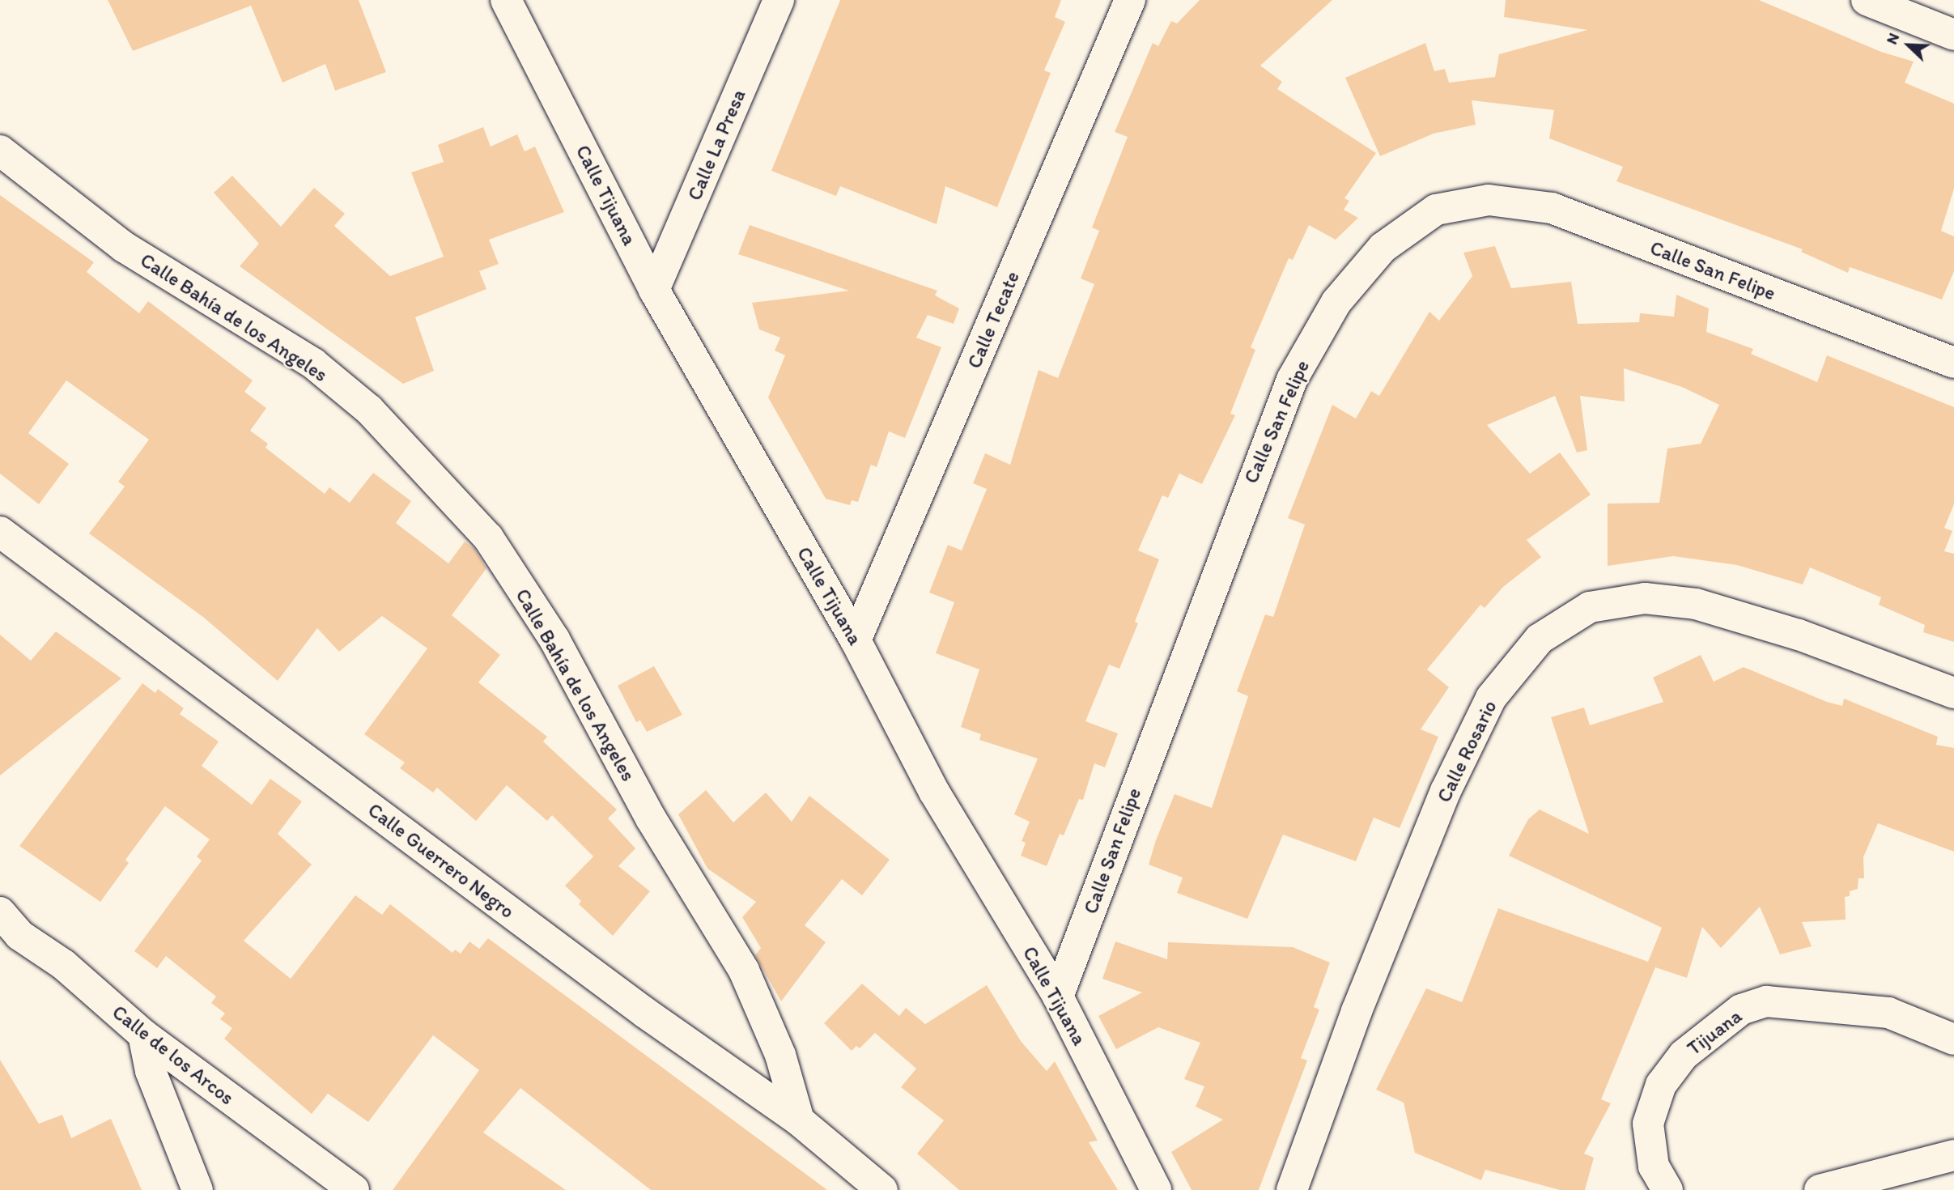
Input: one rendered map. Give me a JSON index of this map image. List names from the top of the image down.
{
  "streets": {
    "street": [
      "Calle La Presa",
      "Calle Tijuana",
      "Calle San Felipe",
      "Calle Bahía de los Angeles",
      "Calle Tecate",
      "Calle Rosario",
      "Calle Guerrero Negro",
      "Tijuana",
      "Calle de los Arcos"
    ]
  },
  "crossings": [
    ["Calle La Presa", "Calle Tijuana"],
    ["Calle Tijuana", "Calle San Felipe"],
    ["Calle Tijuana", "Calle Tecate"],
    ["Calle Bahía de los Angeles", "Calle Guerrero Negro"]
  ],
  "north": "top left"
}
